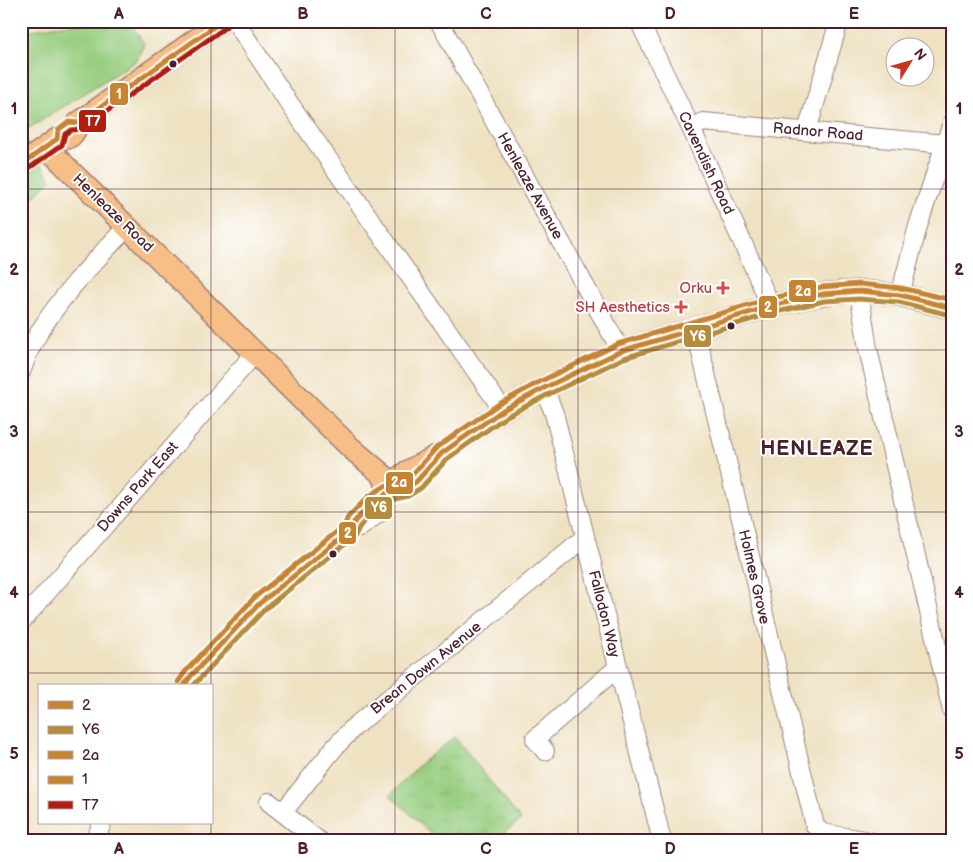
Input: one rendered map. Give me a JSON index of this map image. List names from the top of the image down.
{
  "streets": {
    "main road": ["Henleaze Road"],
    "street": [
      "Radnor Road",
      "Cavendish Road",
      "Henleaze Avenue",
      "Downs Park East",
      "Holmes Grove",
      "Fallodon Way",
      "Brean Down Avenue"
    ]
  },
  "crossings": [
    ["Radnor Road", "Cavendish Road"],
    ["Henleaze Road", "Downs Park East"],
    ["Fallodon Way", "Brean Down Avenue"]
  ],
  "districts": ["HENLEAZE"],
  "places": {
    "health": ["Orku", "SH Aesthetics"]
  },
  "lines": [
    "transit line 1",
    "transit line T7",
    "transit line 2a",
    "transit line 2",
    "transit line Y6"
  ],
  "legend": [
    "2",
    "Y6",
    "2a",
    "1",
    "T7"
  ],
  "north": "top right",
  "grid": {
    "columns": [
      "A",
      "B",
      "C",
      "D",
      "E"
    ],
    "rows": [
      "1",
      "2",
      "3",
      "4",
      "5"
    ]
  }
}
